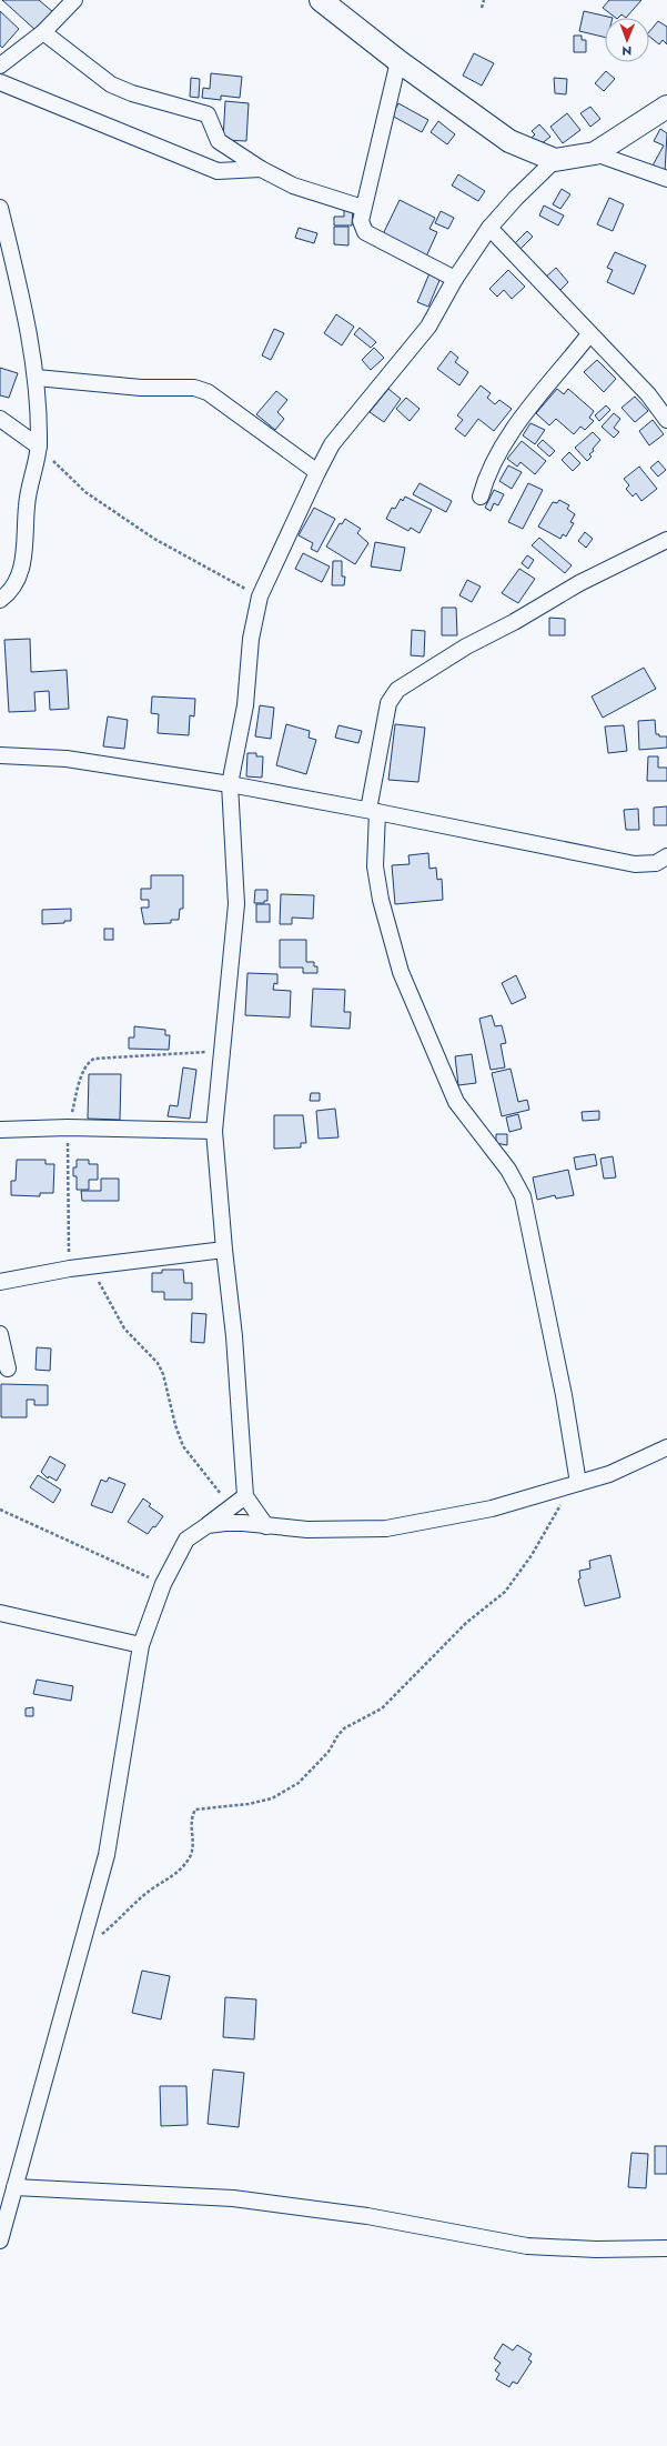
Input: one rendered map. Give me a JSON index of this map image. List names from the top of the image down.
{
  "north": "bottom"
}
